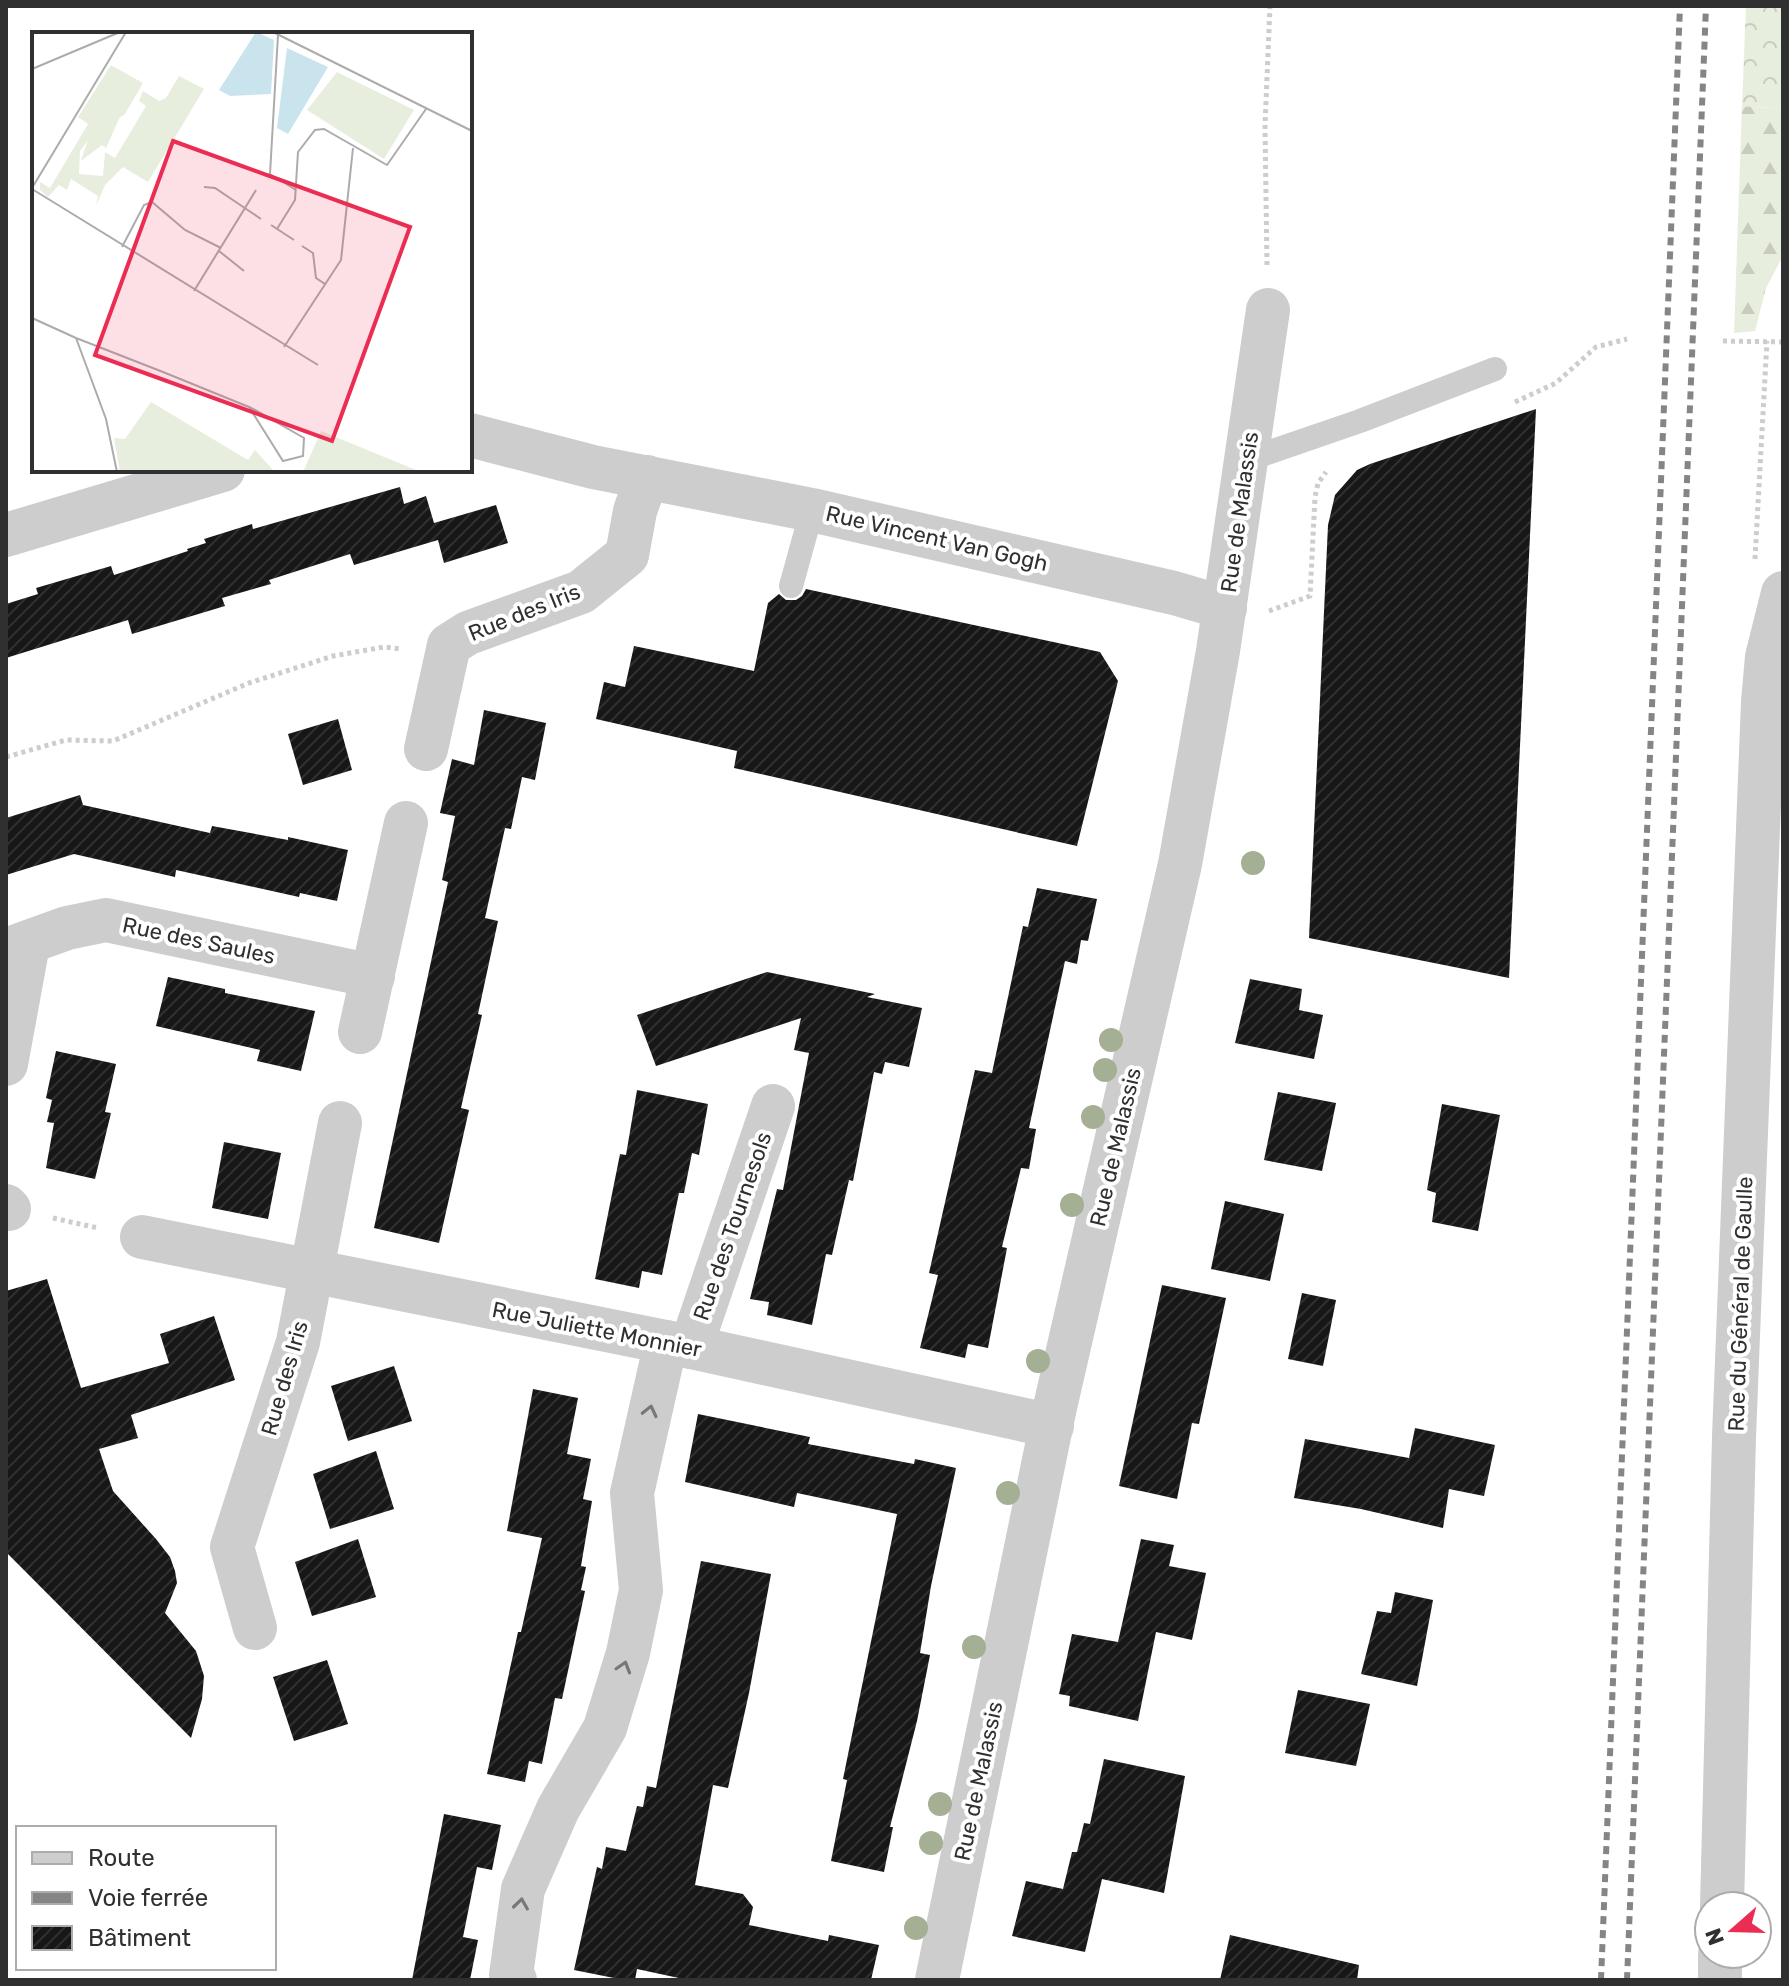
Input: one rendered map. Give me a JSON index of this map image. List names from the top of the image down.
{
  "streets": {
    "street": [
      "Rue de Malassis",
      "Rue Vincent Van Gogh",
      "Rue des Iris",
      "Rue des Saules",
      "Rue des Tournesols",
      "Rue du Général de Gaulle",
      "Rue Juliette Monnier"
    ]
  },
  "crossings": [
    ["Rue de Malassis", "Rue Vincent Van Gogh"],
    ["Rue de Malassis", "Rue Juliette Monnier"],
    ["Rue Vincent Van Gogh", "Rue des Iris"],
    ["Rue des Iris", "Rue Juliette Monnier"],
    ["Rue des Tournesols", "Rue Juliette Monnier"]
  ],
  "one_way": ["Rue des Tournesols"],
  "legend": ["Route", "Voie ferrée", "Bâtiment"],
  "north": "left"
}
